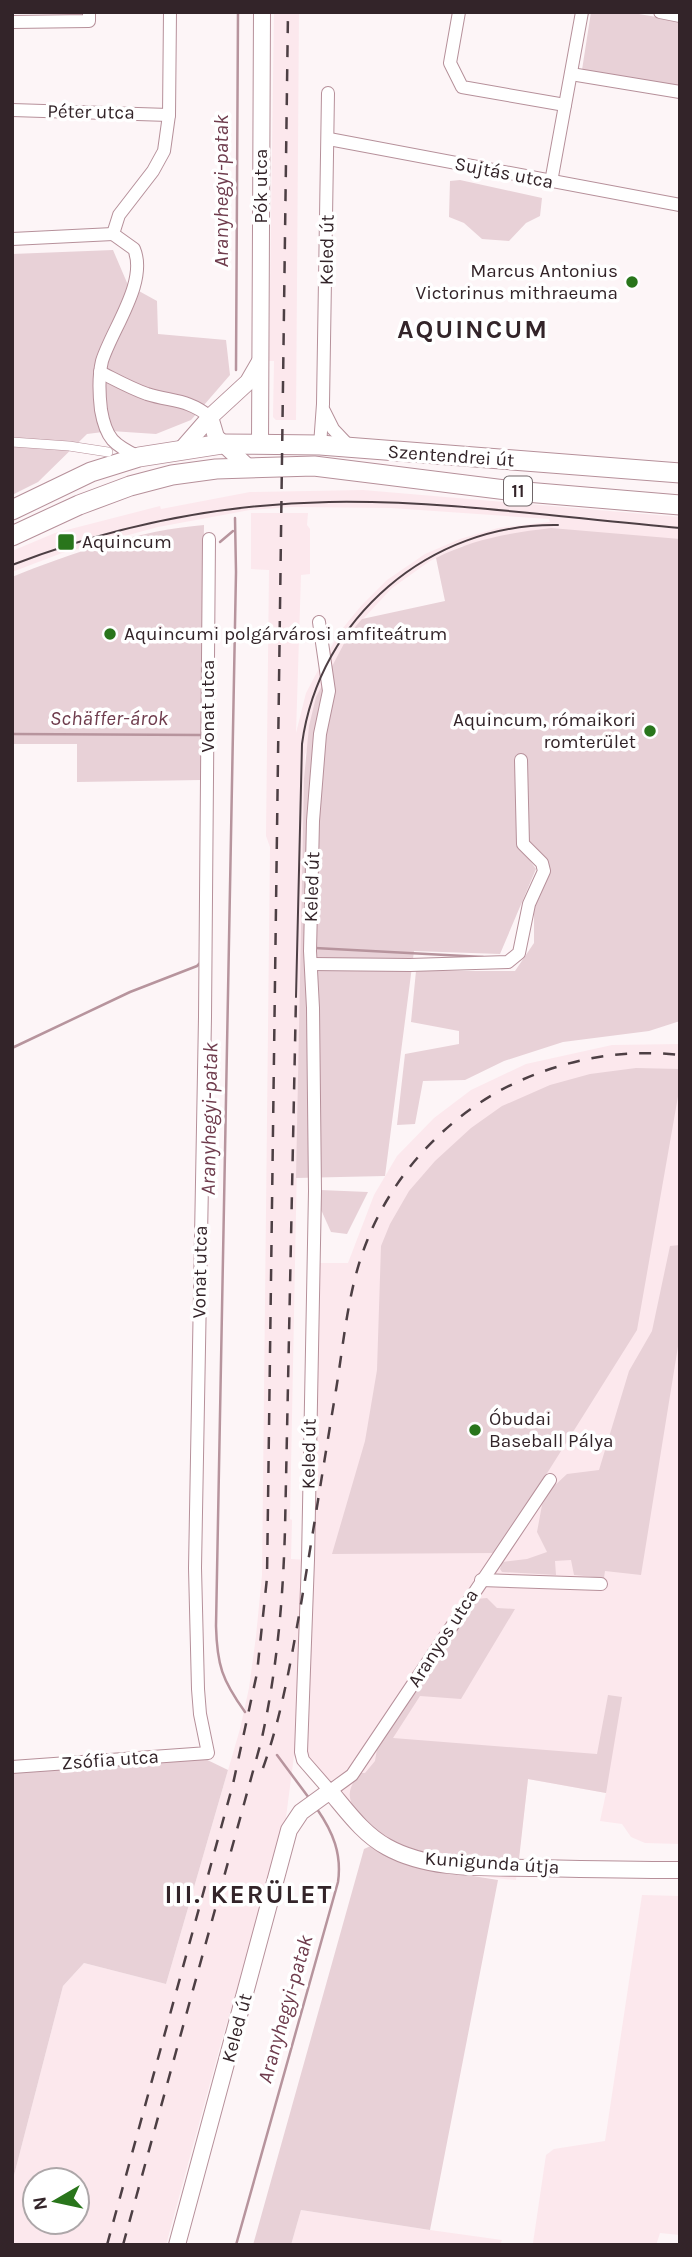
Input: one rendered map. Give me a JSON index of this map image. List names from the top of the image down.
{
  "streets": {
    "main road": ["Szentendrei út", "11"],
    "street": [
      "Péter utca",
      "Sujtás utca",
      "Pók utca",
      "Keled út",
      "Vonat utca",
      "Aranyos utca",
      "Zsófia utca",
      "Kunigunda útja"
    ]
  },
  "crossings": [
    ["Sujtás utca", "Keled út"],
    ["Pók utca", "Szentendrei út"],
    ["Keled út", "Szentendrei út"],
    ["Keled út", "Aranyos utca"],
    ["Keled út", "Kunigunda útja"],
    ["Vonat utca", "Zsófia utca"],
    ["Aranyos utca", "Kunigunda útja"]
  ],
  "districts": ["AQUINCUM", "III. KERÜLET"],
  "water": ["Aranyhegyi-patak", "Schäffer-árok"],
  "places": {
    "other": [
      "Marcus Antonius Victorinus mithraeuma",
      "Aquincumi polgárvárosi amfiteátrum",
      "Aquincum, rómaikori romterület",
      "Óbudai Baseball Pálya"
    ],
    "transit": ["Aquincum"]
  },
  "north": "left"
}
